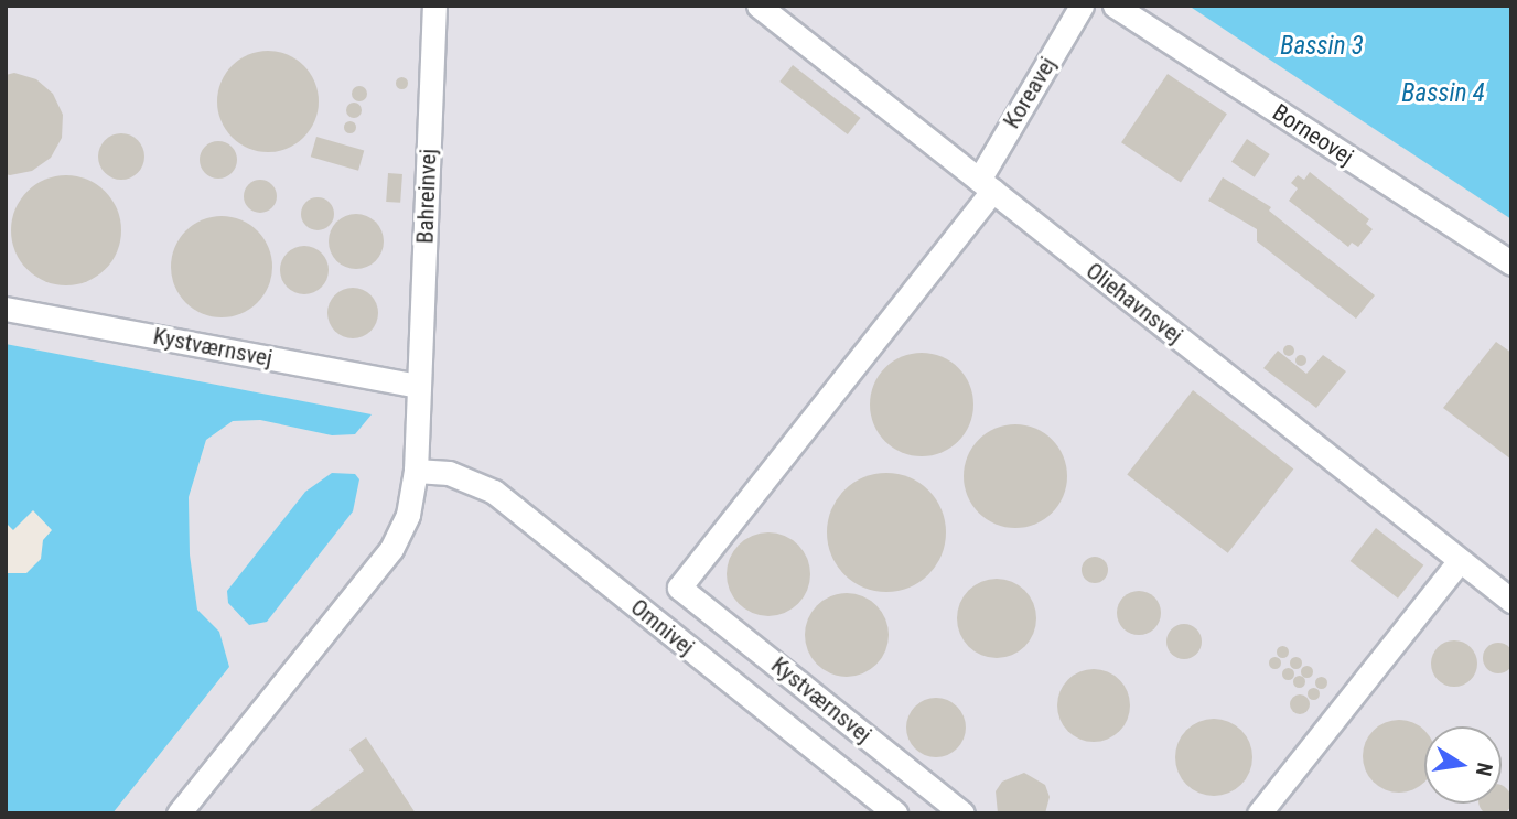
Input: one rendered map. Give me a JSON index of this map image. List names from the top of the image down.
{
  "streets": {
    "street": [
      "Koreavej",
      "Borneovej",
      "Bahreinvej",
      "Oliehavnsvej",
      "Kystværnsvej",
      "Omnivej"
    ]
  },
  "crossings": [
    ["Koreavej", "Oliehavnsvej"],
    ["Koreavej", "Kystværnsvej"],
    ["Bahreinvej", "Kystværnsvej"]
  ],
  "water": ["Bassin 3", "Bassin 4"],
  "north": "right"
}
